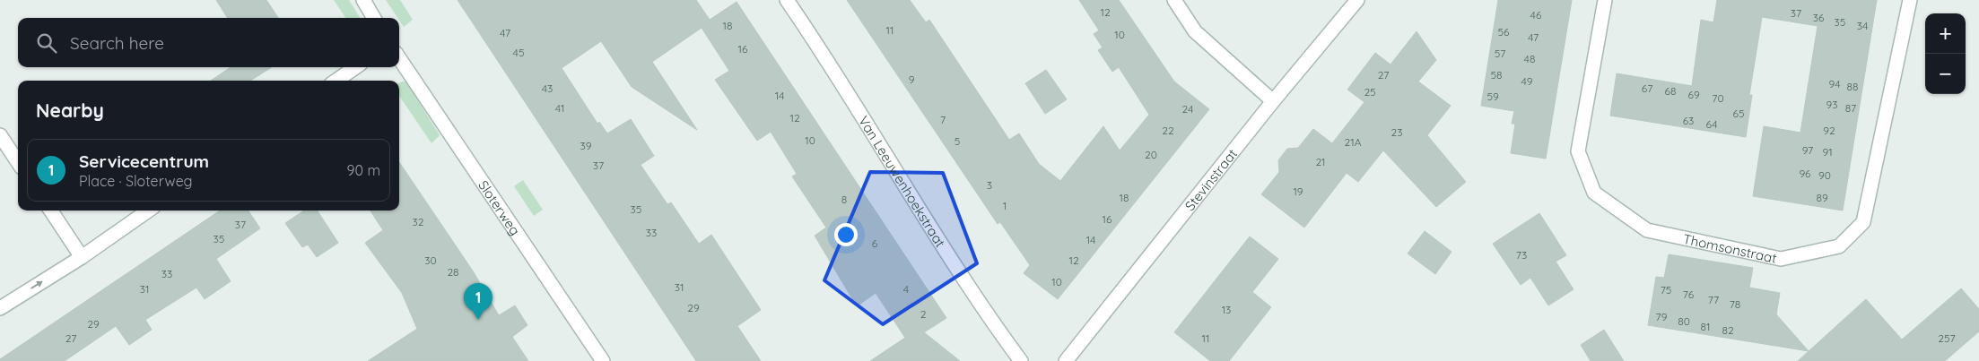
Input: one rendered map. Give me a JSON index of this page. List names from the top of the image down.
{
  "streets": {
    "street": [
      "Stevinstraat",
      "Van Leeuwenhoekstraat",
      "Sloterweg",
      "Thomsonstraat"
    ]
  },
  "house_numbers": [
    "12",
    "37",
    "46",
    "36",
    "35",
    "18",
    "34",
    "11",
    "56",
    "47",
    "10",
    "47",
    "16",
    "45",
    "57",
    "48",
    "27",
    "58",
    "9",
    "49",
    "94",
    "88",
    "43",
    "67",
    "68",
    "25",
    "69",
    "14",
    "59",
    "70",
    "93",
    "41",
    "87",
    "24",
    "65",
    "12",
    "7",
    "63",
    "64",
    "22",
    "92",
    "23",
    "10",
    "5",
    "21A",
    "39",
    "97",
    "91",
    "20",
    "21",
    "37",
    "96",
    "90",
    "3",
    "19",
    "18",
    "89",
    "8",
    "1",
    "35",
    "16",
    "32",
    "37",
    "33",
    "35",
    "14",
    "6",
    "73",
    "30",
    "12",
    "28",
    "33",
    "10",
    "31",
    "31",
    "4",
    "75",
    "76",
    "77",
    "78",
    "29",
    "13",
    "2",
    "79",
    "80",
    "29",
    "81",
    "82",
    "27",
    "11",
    "257"
  ],
  "page": {
    "map_buttons": ["+", "−"],
    "search": "Search here",
    "heading": "Nearby",
    "list": [
      {
        "mark": "1",
        "name": "Servicecentrum",
        "note": "Place · Sloterweg",
        "value": "90 m"
      }
    ],
    "pins": "1"
  }
}
